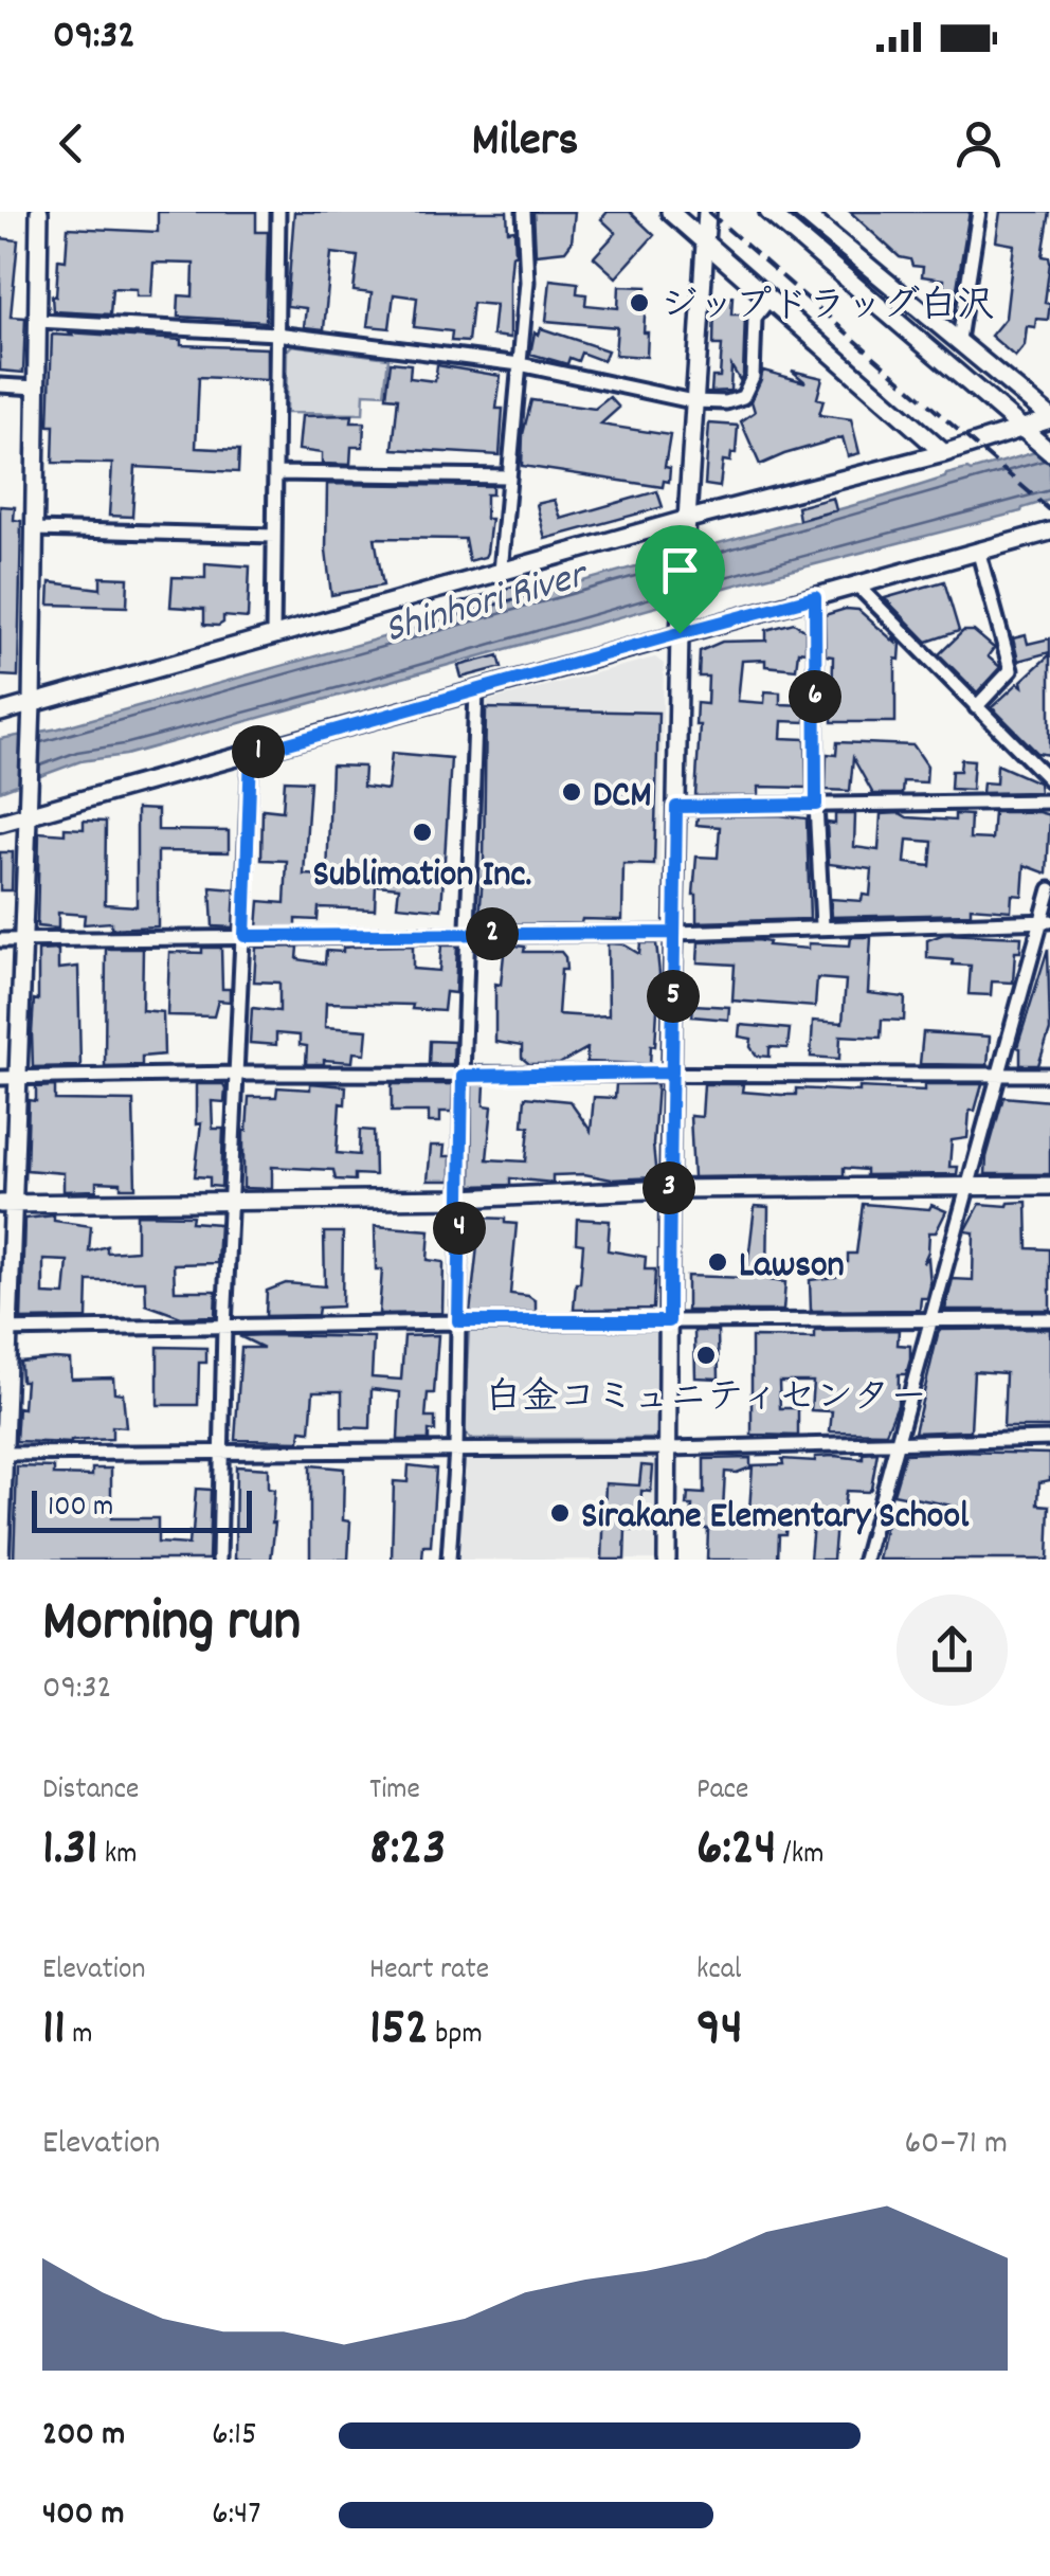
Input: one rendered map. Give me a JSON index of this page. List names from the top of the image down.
{
  "water": ["Shinhori River"],
  "places": [
    "ジップドラッグ白沢",
    "DCM",
    "Sublimation Inc.",
    "Lawson",
    "白金コミュニティセンター",
    "Sirakane Elementary School"
  ],
  "scale_bar": "100 m",
  "page": {
    "status": "09:32",
    "header": "Milers",
    "pins": [
      "6",
      "1",
      "2",
      "5",
      "3",
      "4"
    ],
    "scale": "100 m",
    "heading": ["Morning run", "09:32"],
    "stats": [
      ["Distance", "1.31 km"],
      ["Time", "8:23"],
      ["Pace", "6:24 /km"],
      ["Elevation", "11 m"],
      ["Heart rate", "152 bpm"],
      ["kcal", "94"]
    ],
    "chart": ["Elevation", "60–71 m"],
    "list": [
      {
        "name": "200 m",
        "note": "6:15"
      },
      {
        "name": "400 m",
        "note": "6:47"
      }
    ]
  }
}
